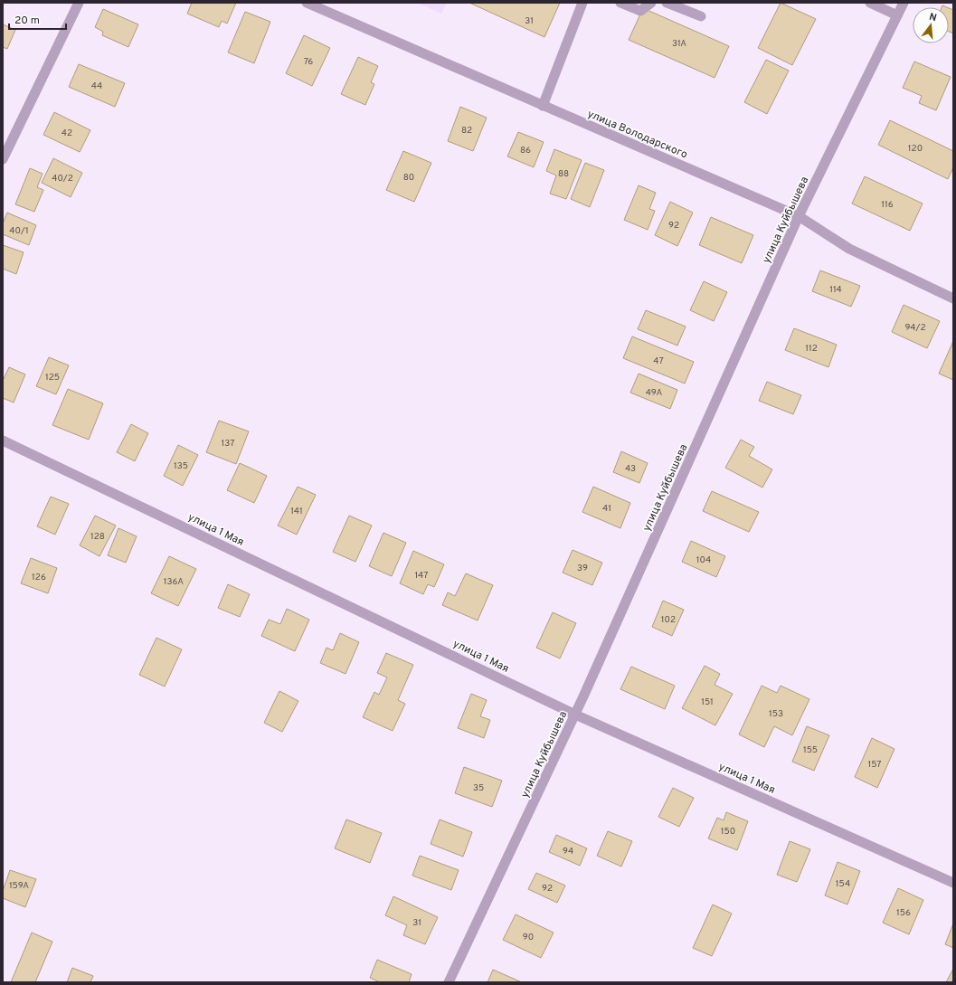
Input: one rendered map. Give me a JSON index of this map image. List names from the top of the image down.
{
  "streets": {
    "street": ["улица Володарского", "улица Куйбышева", "улица 1 Мая"]
  },
  "crossings": [
    ["улица Володарского", "улица Куйбышева"],
    ["улица Куйбышева", "улица 1 Мая"]
  ],
  "house_numbers": [
    "31",
    "31А",
    "76",
    "44",
    "82",
    "42",
    "120",
    "86",
    "88",
    "80",
    "40/2",
    "116",
    "92",
    "40/1",
    "114",
    "94/2",
    "112",
    "47",
    "125",
    "49А",
    "137",
    "135",
    "43",
    "41",
    "141",
    "128",
    "104",
    "39",
    "147",
    "126",
    "136А",
    "102",
    "151",
    "153",
    "155",
    "157",
    "35",
    "150",
    "94",
    "154",
    "159А",
    "92",
    "156",
    "31",
    "90"
  ],
  "scale_bar": "20 m",
  "north": "top"
}
